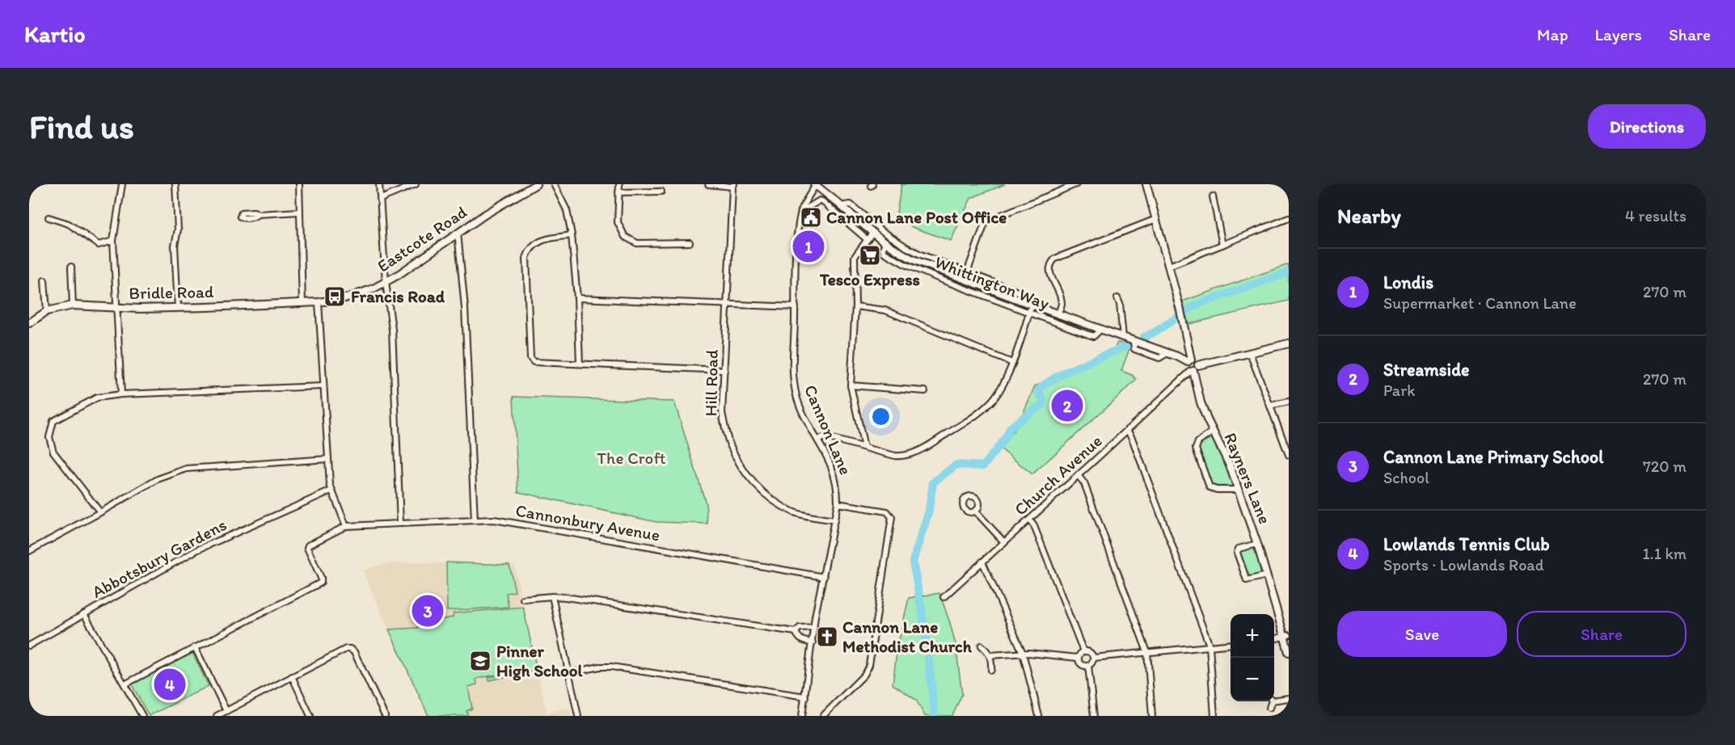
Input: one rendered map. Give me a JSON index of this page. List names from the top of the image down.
{
  "streets": {
    "street": [
      "Eastcote Road",
      "Whittington Way",
      "Bridle Road",
      "Hill Road",
      "Cannon Lane",
      "Church Avenue",
      "Rayners Lane",
      "Cannonbury Avenue",
      "Abbotsbury Gardens"
    ]
  },
  "crossings": [
    ["Eastcote Road", "Bridle Road"],
    ["Whittington Way", "Cannon Lane"],
    ["Whittington Way", "Church Avenue"],
    ["Whittington Way", "Rayners Lane"],
    ["Hill Road", "Cannon Lane"],
    ["Cannon Lane", "Cannonbury Avenue"],
    ["Church Avenue", "Rayners Lane"]
  ],
  "parks": ["The Croft"],
  "places": {
    "public building": ["Cannon Lane Post Office"],
    "supermarket": ["Tesco Express"],
    "bus stop": ["Francis Road"],
    "church": ["Cannon Lane Methodist Church"],
    "school or university": ["Pinner High School"]
  },
  "page": {
    "header": "Kartio",
    "nav": ["Map", "Layers", "Share"],
    "buttons": [
      "Directions",
      ["Save", "Share"]
    ],
    "title": "Find us",
    "heading": ["Nearby", "4 results"],
    "pins": [
      "1",
      "2",
      "3",
      "4"
    ],
    "list": [
      {
        "mark": "1",
        "name": "Londis",
        "note": "Supermarket · Cannon Lane",
        "value": "270 m"
      },
      {
        "mark": "2",
        "name": "Streamside",
        "note": "Park",
        "value": "270 m"
      },
      {
        "mark": "3",
        "name": "Cannon Lane Primary School",
        "note": "School",
        "value": "720 m"
      },
      {
        "mark": "4",
        "name": "Lowlands Tennis Club",
        "note": "Sports · Lowlands Road",
        "value": "1.1 km"
      }
    ],
    "map_buttons": ["+", "−"]
  }
}
